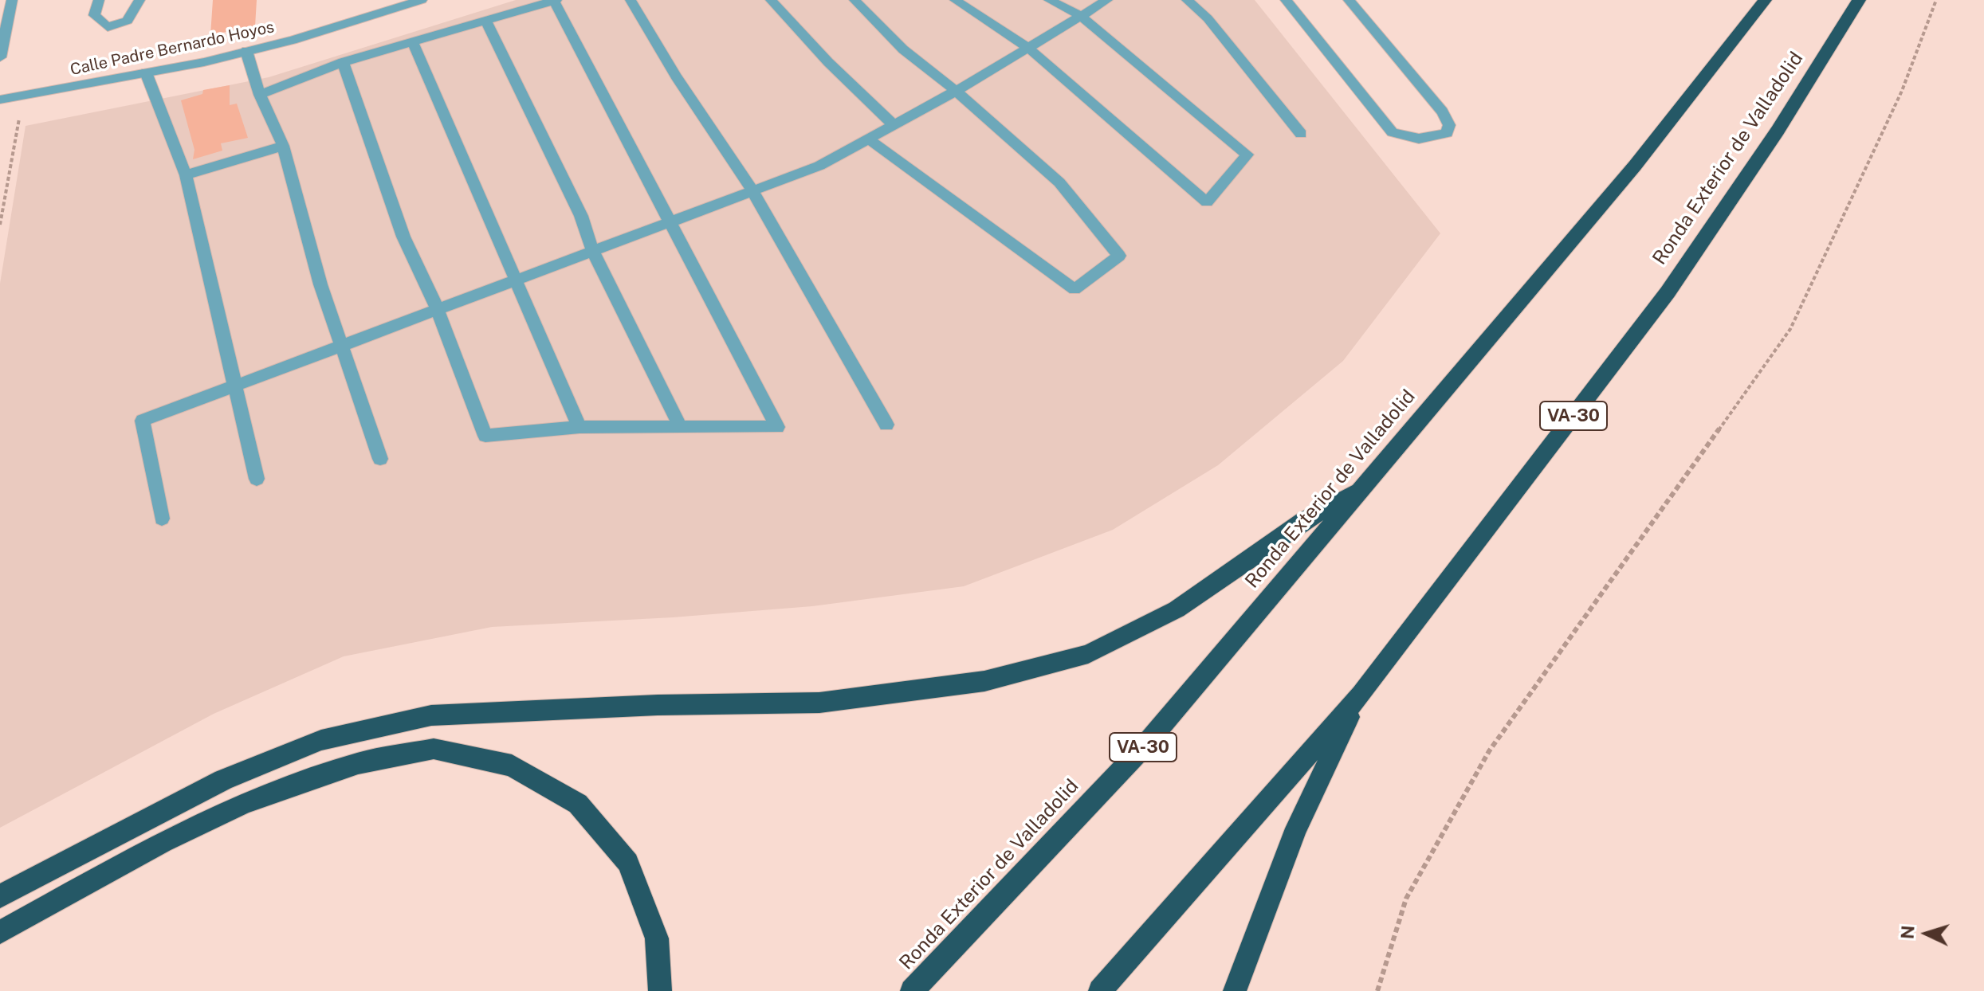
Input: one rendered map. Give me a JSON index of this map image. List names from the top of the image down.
{
  "streets": {
    "highway": ["Ronda Exterior de Valladolid", "VA-30"],
    "street": ["Calle Padre Bernardo Hoyos"]
  },
  "north": "left"
}
